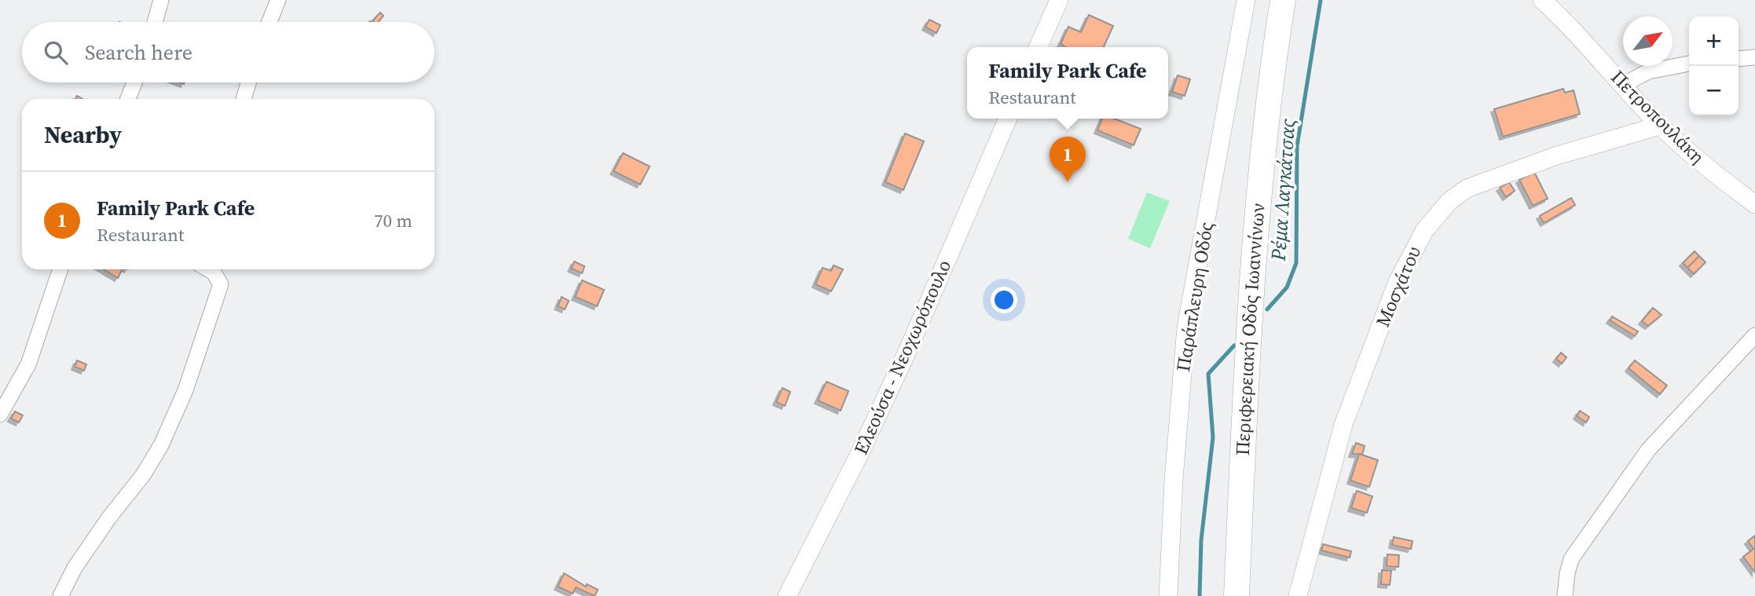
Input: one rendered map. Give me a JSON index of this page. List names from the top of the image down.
{
  "streets": {
    "highway": ["Περιφερειακή Οδός Ιωαννίνων"],
    "street": [
      "Πετροπουλάκη",
      "Μοσχάτου",
      "Παράπλευρη Οδός",
      "Ελεούσα - Νεοχωρόπουλο"
    ]
  },
  "crossings": [
    ["Πετροπουλάκη", "Μοσχάτου"]
  ],
  "water": ["Ρέμα Λαγκάτσας"],
  "north": "top right",
  "page": {
    "map_buttons": ["+", "−"],
    "search": "Search here",
    "popup": ["Family Park Cafe", "Restaurant"],
    "heading": "Nearby",
    "pins": "1",
    "list": [
      {
        "mark": "1",
        "name": "Family Park Cafe",
        "note": "Restaurant",
        "value": "70 m"
      }
    ]
  }
}
